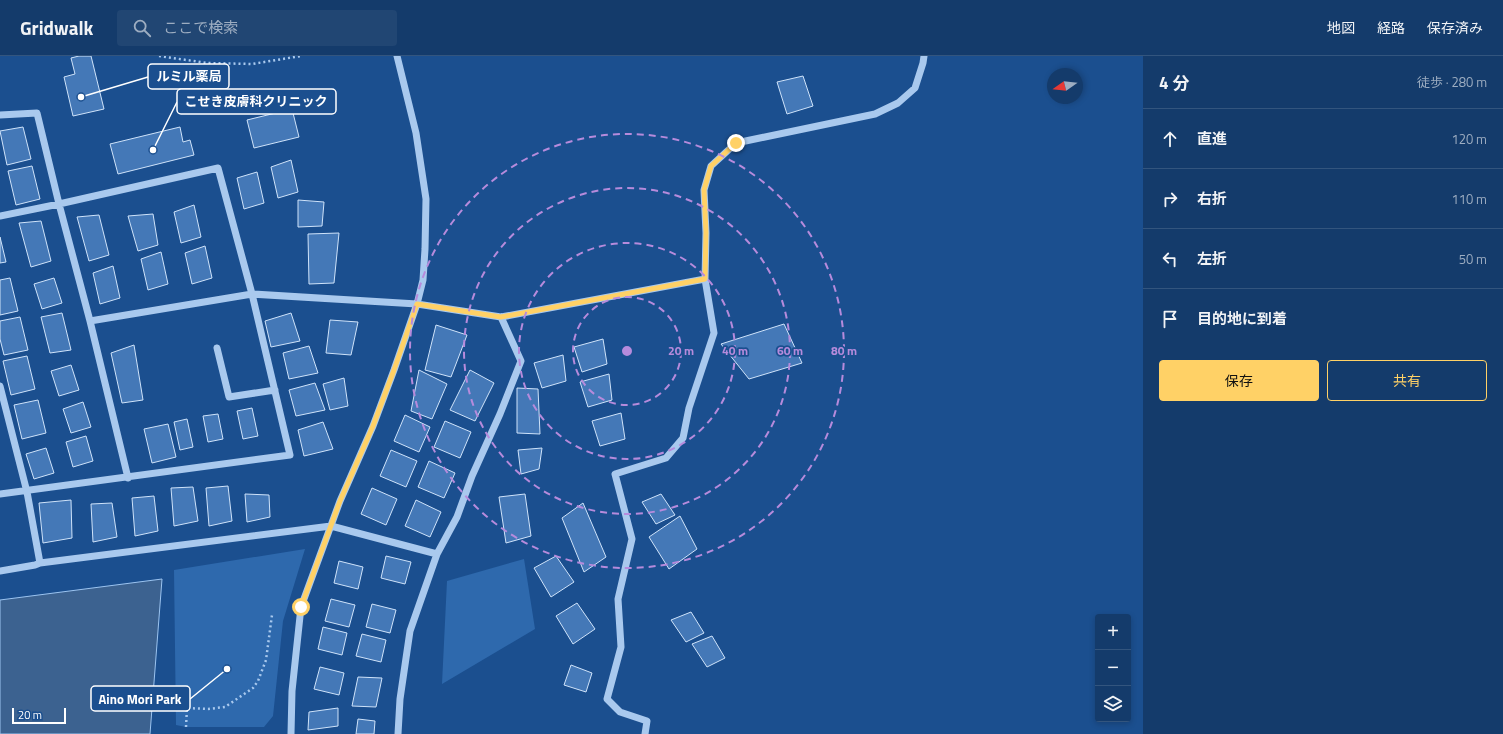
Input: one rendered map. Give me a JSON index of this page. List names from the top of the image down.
{
  "places": ["ルミル薬局", "こせき皮膚科クリニック", "Aino Mori Park"],
  "scale_bar": "20 m",
  "north": "left",
  "page": {
    "header": "Gridwalk",
    "search": "ここで検索",
    "nav": ["地図", "経路", "保存済み"],
    "heading": ["4 分", "徒歩 · 280 m"],
    "list": [
      ["直進", "120 m"],
      ["右折", "110 m"],
      ["左折", "50 m"],
      "目的地に到着"
    ],
    "buttons": ["保存", "共有"],
    "map_buttons": ["+", "−"],
    "scale": "20 m"
  },
  "rings": [
    "20 m",
    "40 m",
    "60 m",
    "80 m"
  ]
}
